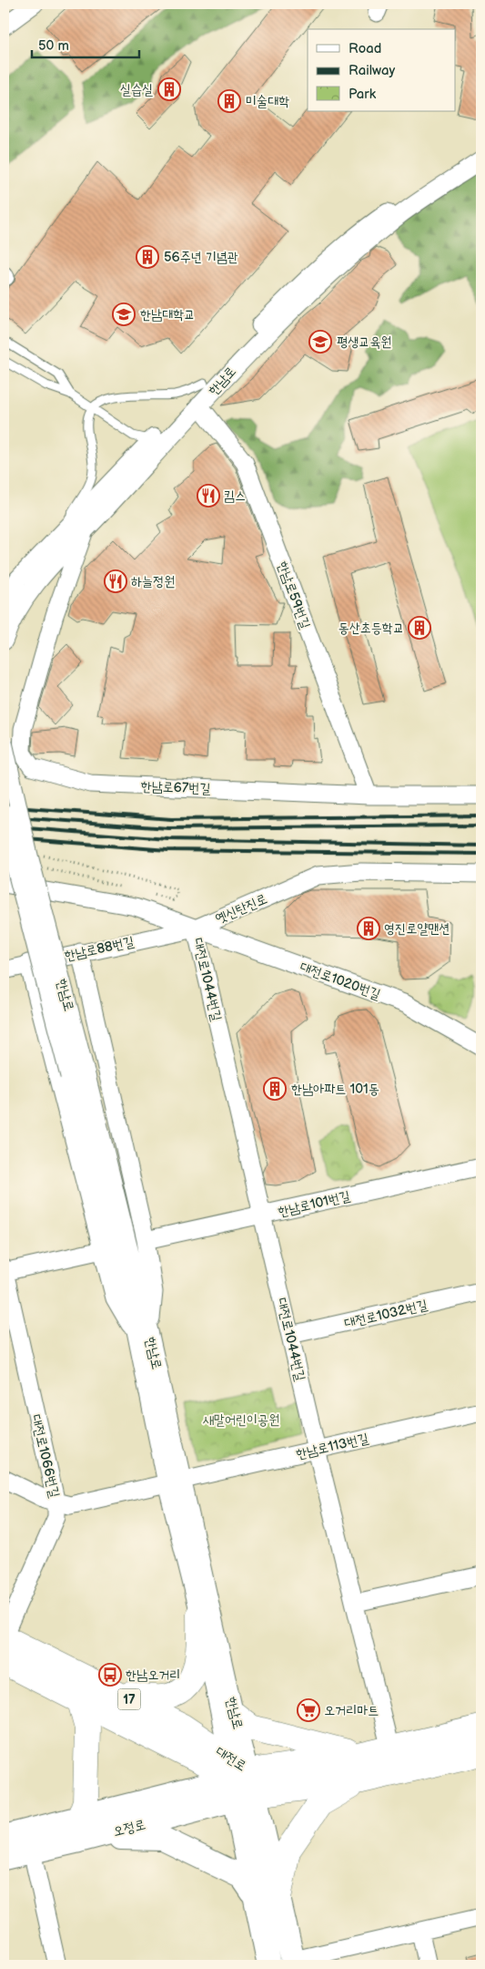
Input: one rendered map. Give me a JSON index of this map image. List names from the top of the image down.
{
  "streets": {
    "main road": [
      "한남로",
      "17",
      "대전로",
      "오정로"
    ],
    "street": [
      "한남로59번길",
      "한남로67번길",
      "옛신탄진로",
      "한남로88번길",
      "대전로1044번길",
      "대전로1020번길",
      "한남로101번길",
      "대전로1032번길",
      "한남로113번길",
      "대전로1066번길"
    ]
  },
  "crossings": [
    ["한남로", "한남로59번길"],
    ["한남로", "한남로67번길"],
    ["한남로", "한남로113번길"],
    ["한남로", "대전로"],
    ["한남로", "오정로"],
    ["한남로59번길", "한남로67번길"],
    ["옛신탄진로", "한남로88번길"],
    ["옛신탄진로", "대전로1044번길"],
    ["옛신탄진로", "대전로1020번길"],
    ["한남로88번길", "대전로1044번길"],
    ["한남로88번길", "대전로1020번길"],
    ["대전로1044번길", "대전로1020번길"],
    ["대전로1044번길", "한남로101번길"],
    ["대전로1044번길", "대전로1032번길"],
    ["대전로1044번길", "한남로113번길"],
    ["대전로1044번길", "대전로"],
    ["한남로113번길", "대전로1066번길"],
    ["대전로1066번길", "대전로"],
    ["대전로", "오정로"]
  ],
  "parks": ["새말어린이공원"],
  "places": {
    "building": [
      "실습실",
      "미술대학",
      "56주년 기념관",
      "동산초등학교",
      "영진로얄맨션",
      "한남아파트 101동"
    ],
    "school or university": ["한남대학교", "평생교육원"],
    "restaurant": ["킴스", "하늘정원"],
    "bus stop": ["한남오거리"],
    "supermarket": ["오거리마트"]
  },
  "legend": ["Road", "Railway", "Park"],
  "scale_bar": "50 m"
}
